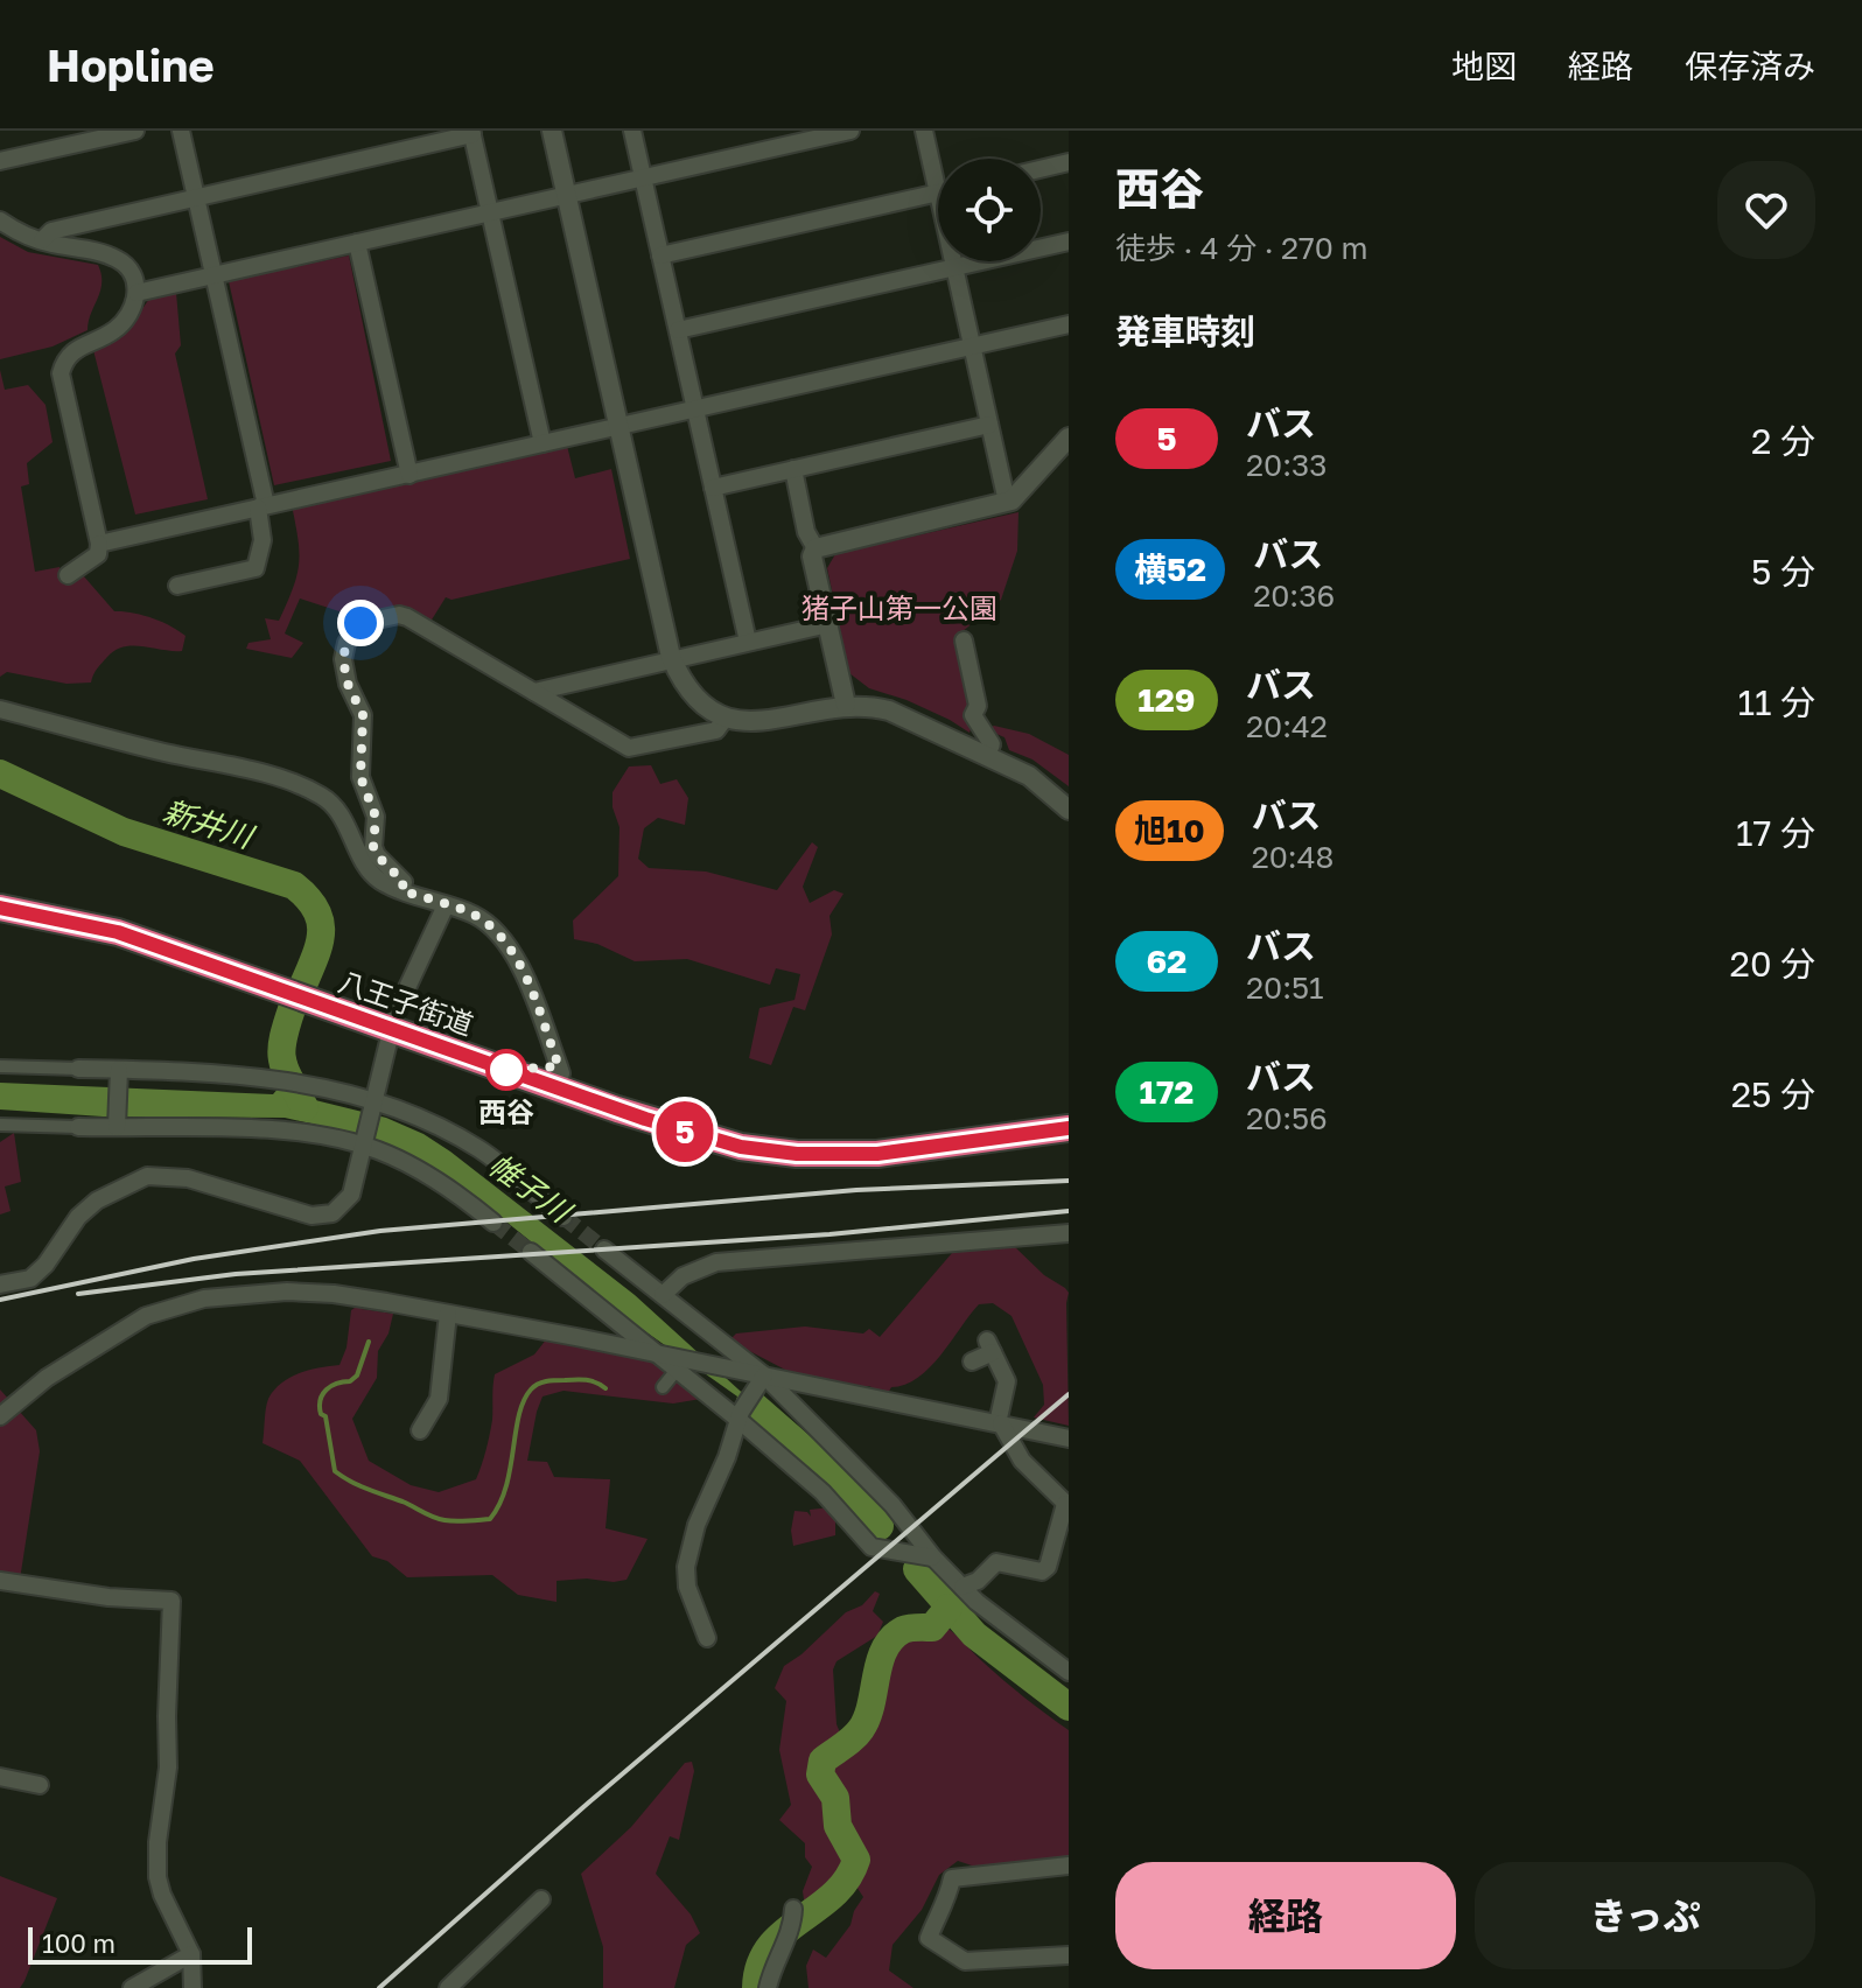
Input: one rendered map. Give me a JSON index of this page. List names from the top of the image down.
{
  "streets": {
    "highway": ["八王子街道"]
  },
  "water": ["新井川", "帷子川"],
  "parks": ["猪子山第一公園"],
  "places": ["西谷"],
  "lines": ["bus line 5"],
  "scale_bar": "100 m",
  "page": {
    "header": "Hopline",
    "nav": ["地図", "経路", "保存済み"],
    "on_map": "5",
    "heading": [
      ["西谷", "徒歩 · 4 分 · 270 m"],
      "発車時刻"
    ],
    "list": [
      {
        "mark": "5",
        "name": "バス",
        "note": "20:33",
        "value": "2 分"
      },
      {
        "mark": "横52",
        "name": "バス",
        "note": "20:36",
        "value": "5 分"
      },
      {
        "mark": "129",
        "name": "バス",
        "note": "20:42",
        "value": "11 分"
      },
      {
        "mark": "旭10",
        "name": "バス",
        "note": "20:48",
        "value": "17 分"
      },
      {
        "mark": "62",
        "name": "バス",
        "note": "20:51",
        "value": "20 分"
      },
      {
        "mark": "172",
        "name": "バス",
        "note": "20:56",
        "value": "25 分"
      }
    ],
    "buttons": ["経路", "きっぷ"],
    "scale": "100 m"
  }
}
